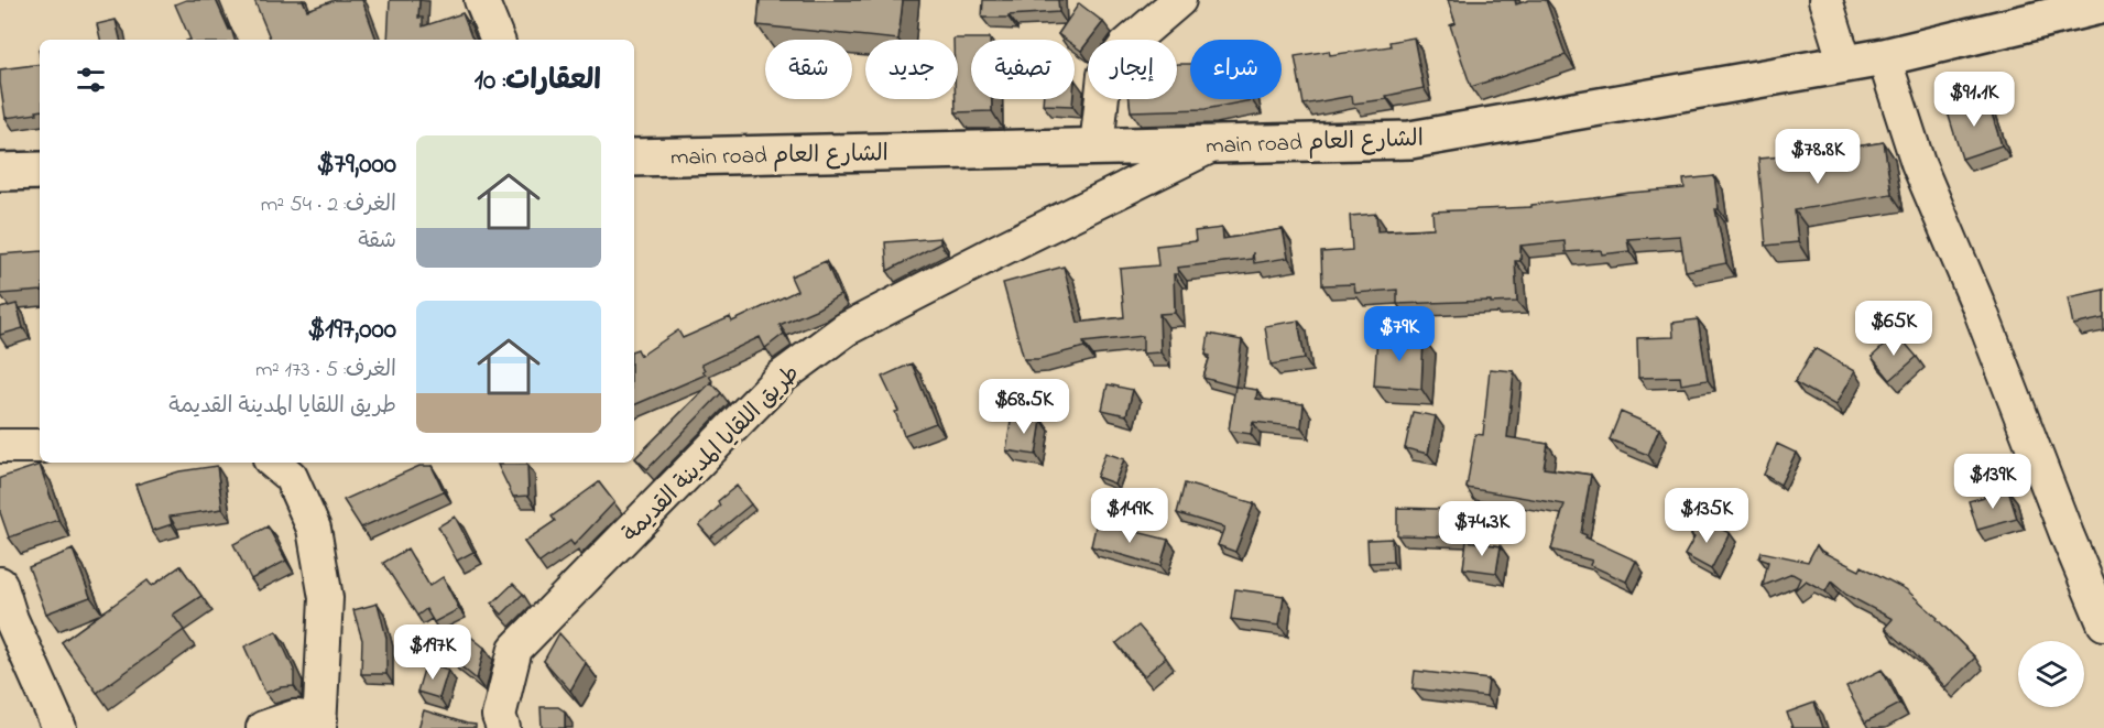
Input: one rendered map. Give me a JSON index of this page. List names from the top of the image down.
{
  "streets": {
    "main road": ["main road الشارع العام"],
    "street": ["طريق اللقايا المدينة القديمة"]
  },
  "crossings": [
    ["main road الشارع العام", "طريق اللقايا المدينة القديمة"]
  ],
  "page": {
    "chip": [
      "شراء",
      "إيجار",
      "تصفية",
      "جديد",
      "شقة"
    ],
    "heading": "العقارات: 10",
    "price": [
      "$91.1K",
      "$78.8K",
      "$65K",
      "$79K",
      "$68.5K",
      "$139K",
      "$149K",
      "$135K",
      "$74.3K",
      "$197K"
    ],
    "list": [
      {
        "name": "$79,000",
        "note": "الغرف: 2 · 54 m² · شقة"
      },
      {
        "name": "$197,000",
        "note": "الغرف: 5 · 173 m² · طريق اللقايا المدينة القديمة"
      }
    ]
  }
}
